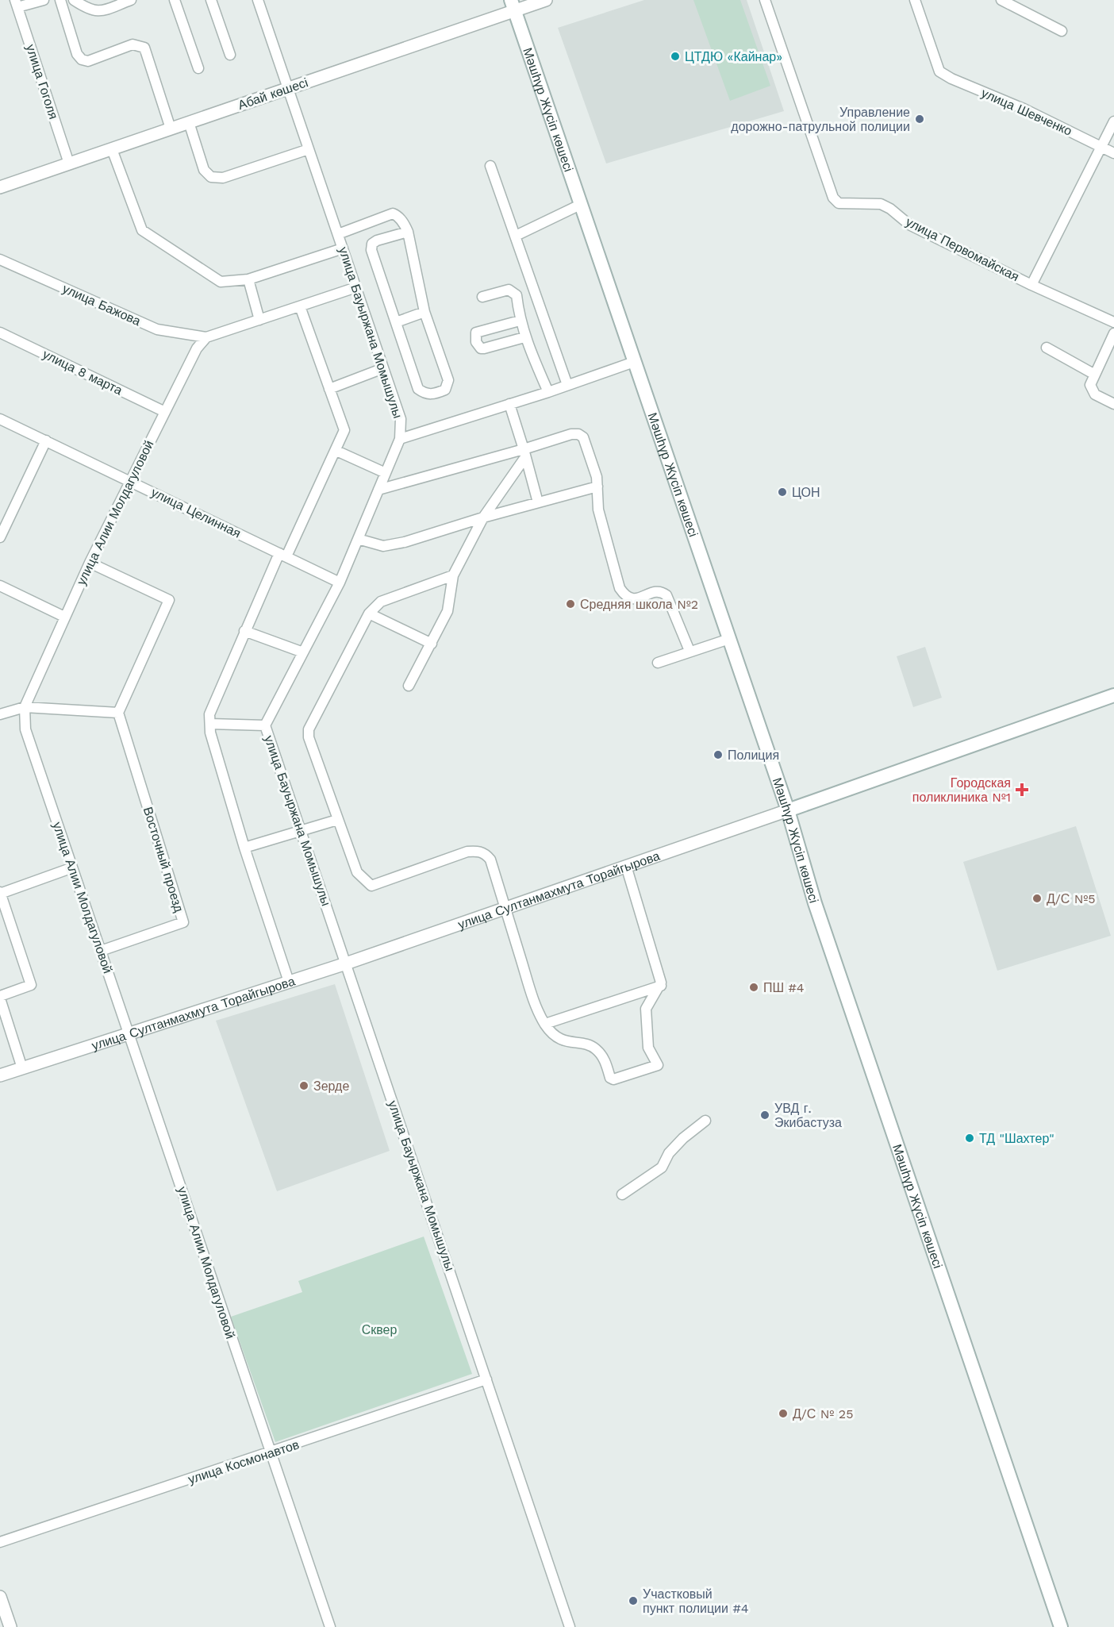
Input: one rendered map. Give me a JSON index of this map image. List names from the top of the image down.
{
  "streets": {
    "main road": ["Мәшһүр Жүсіп көшесі", "улица Султанмахмута Торайгырова"],
    "street": [
      "улица Гоголя",
      "Абай көшесі",
      "улица Шевченко",
      "улица Первомайская",
      "улица Бажова",
      "улица Бауыржана Момышулы",
      "улица 8 марта",
      "улица Алии Молдагуловой",
      "улица Целинная",
      "Восточный проезд",
      "улица Космонавтов"
    ]
  },
  "crossings": [
    ["улица Гоголя", "Абай көшесі"],
    ["Абай көшесі", "Мәшһүр Жүсіп көшесі"],
    ["Абай көшесі", "улица Бауыржана Момышулы"],
    ["Мәшһүр Жүсіп көшесі", "улица Султанмахмута Торайгырова"],
    ["улица Шевченко", "улица Первомайская"],
    ["улица Бажова", "улица Алии Молдагуловой"],
    ["улица Бауыржана Момышулы", "улица Целинная"],
    ["улица Бауыржана Момышулы", "улица Султанмахмута Торайгырова"],
    ["улица Бауыржана Момышулы", "улица Космонавтов"],
    ["улица 8 марта", "улица Алии Молдагуловой"],
    ["улица Алии Молдагуловой", "улица Целинная"],
    ["улица Алии Молдагуловой", "Восточный проезд"],
    ["улица Алии Молдагуловой", "улица Султанмахмута Торайгырова"],
    ["улица Алии Молдагуловой", "улица Космонавтов"]
  ],
  "parks": ["Сквер"],
  "places": {
    "other": [
      "ЦТДЮ «Кайнар»",
      "Управление дорожно-патрульной полиции",
      "ЦОН",
      "Средняя школа №2",
      "Полиция",
      "Д/С №5",
      "ПШ #4",
      "Зерде",
      "УВД г. Экибастуза",
      "ТД \"Шахтер\"",
      "Д/С № 25",
      "Участковый пункт полиции #4"
    ],
    "health": ["Городская поликлиника №1"]
  }
}
